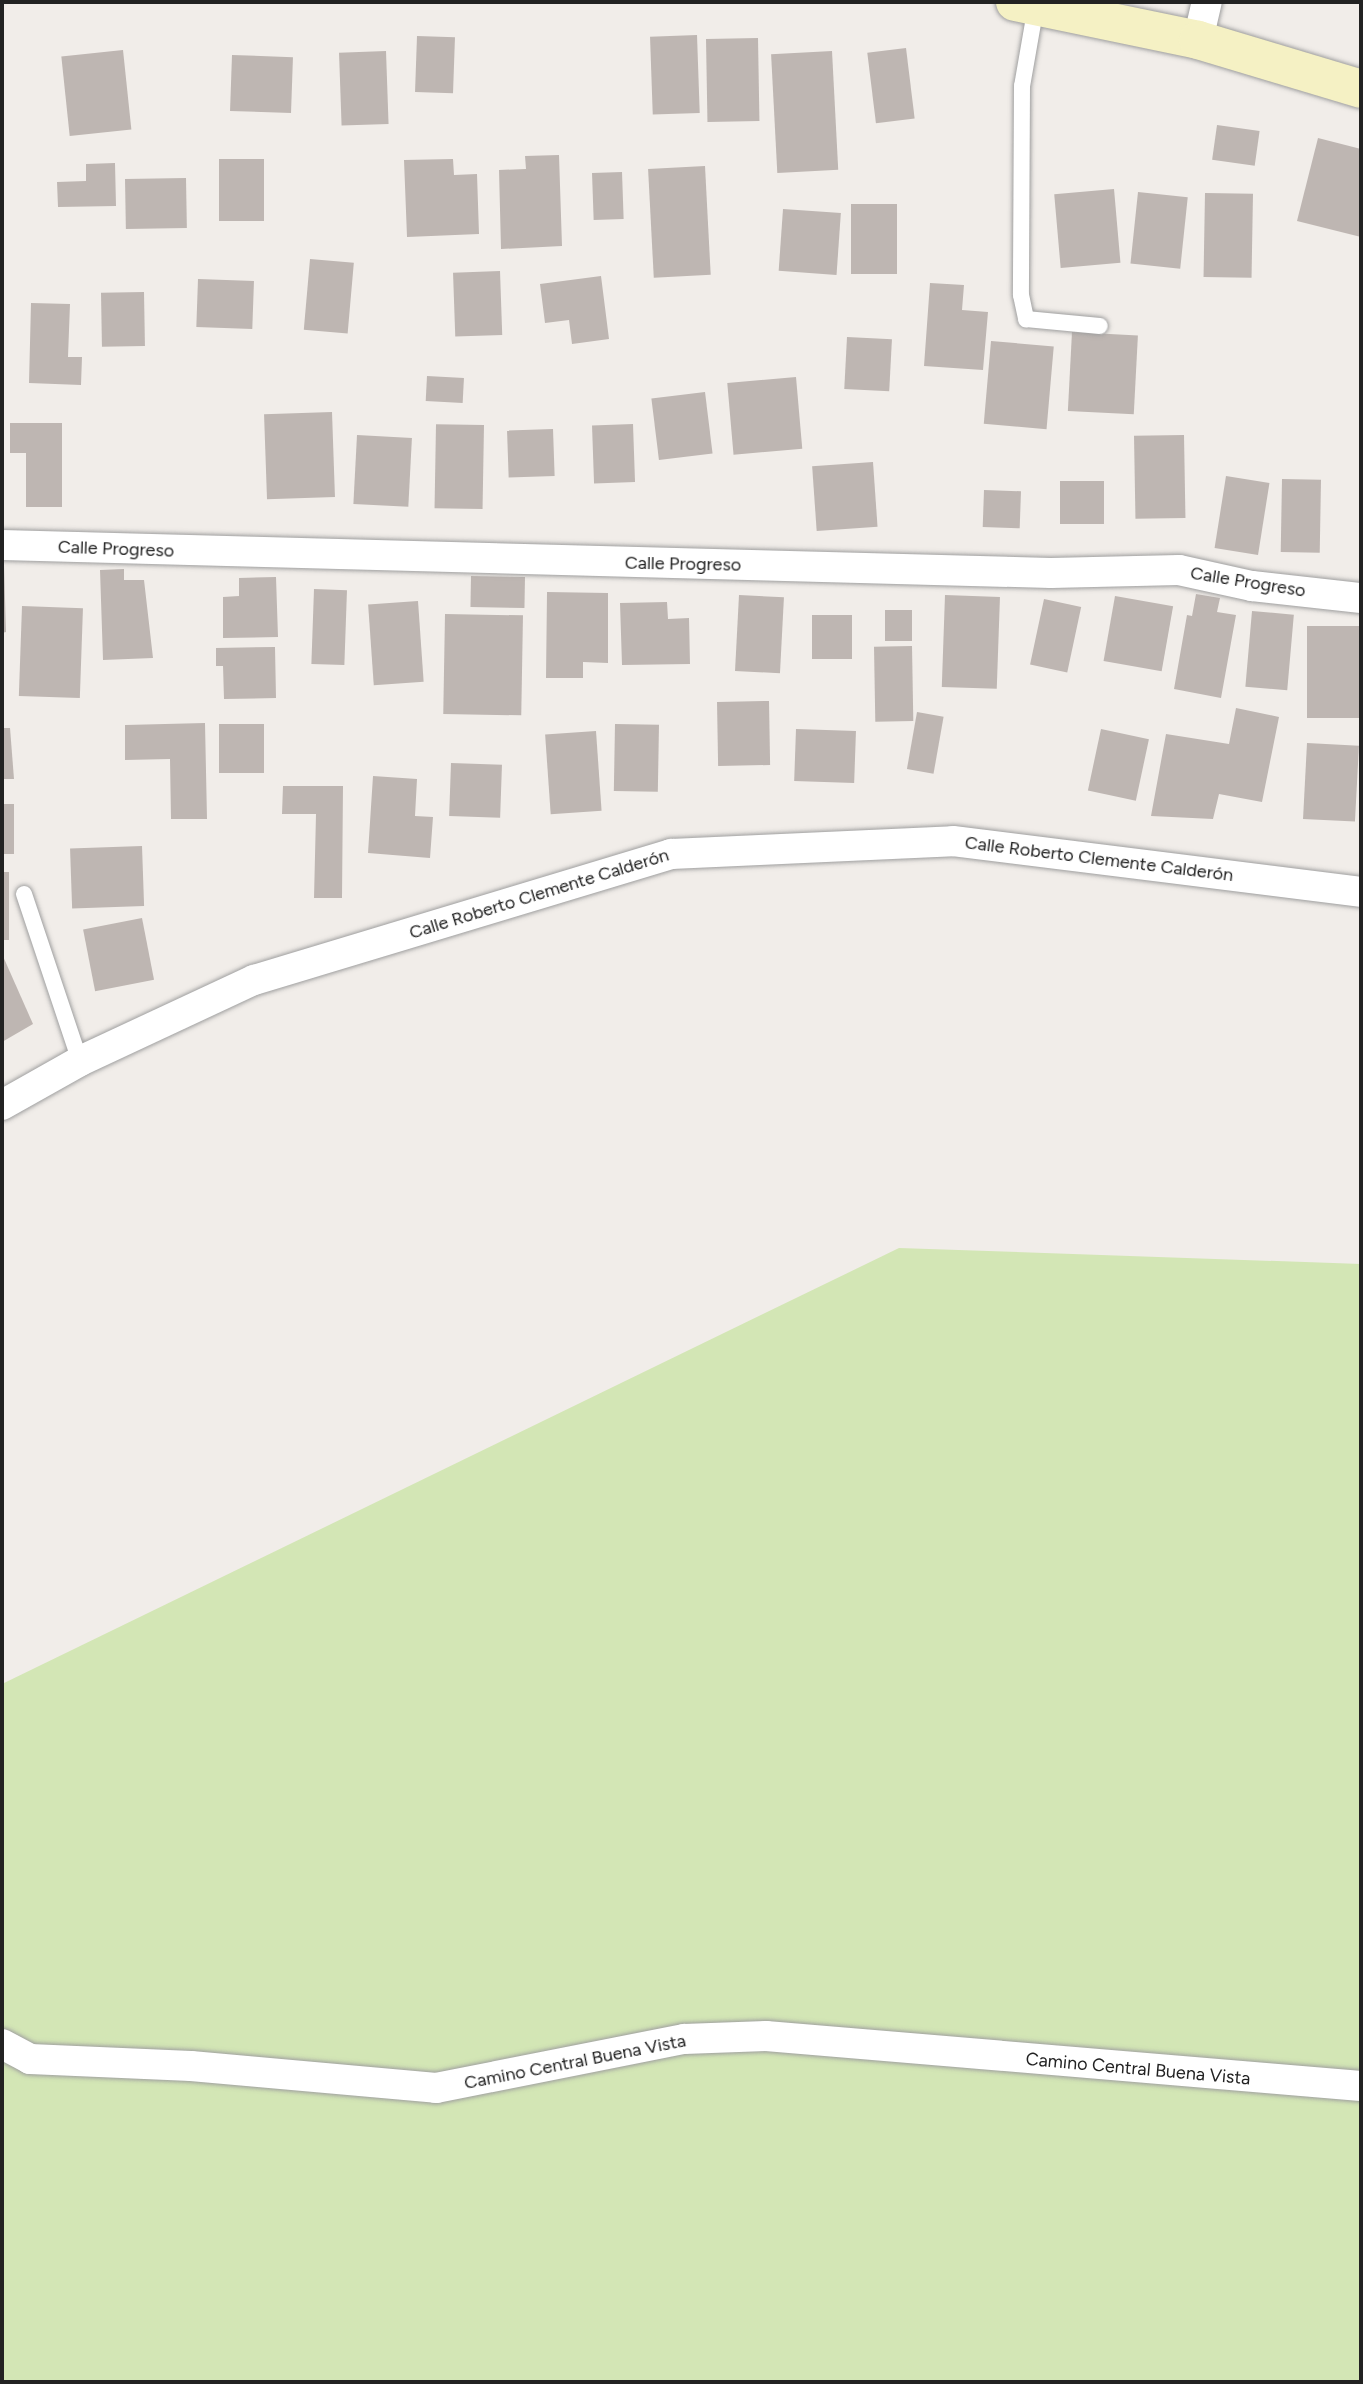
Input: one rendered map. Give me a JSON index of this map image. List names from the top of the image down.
{
  "streets": {
    "street": ["Calle Progreso", "Calle Roberto Clemente Calderón", "Camino Central Buena Vista"]
  }
}
